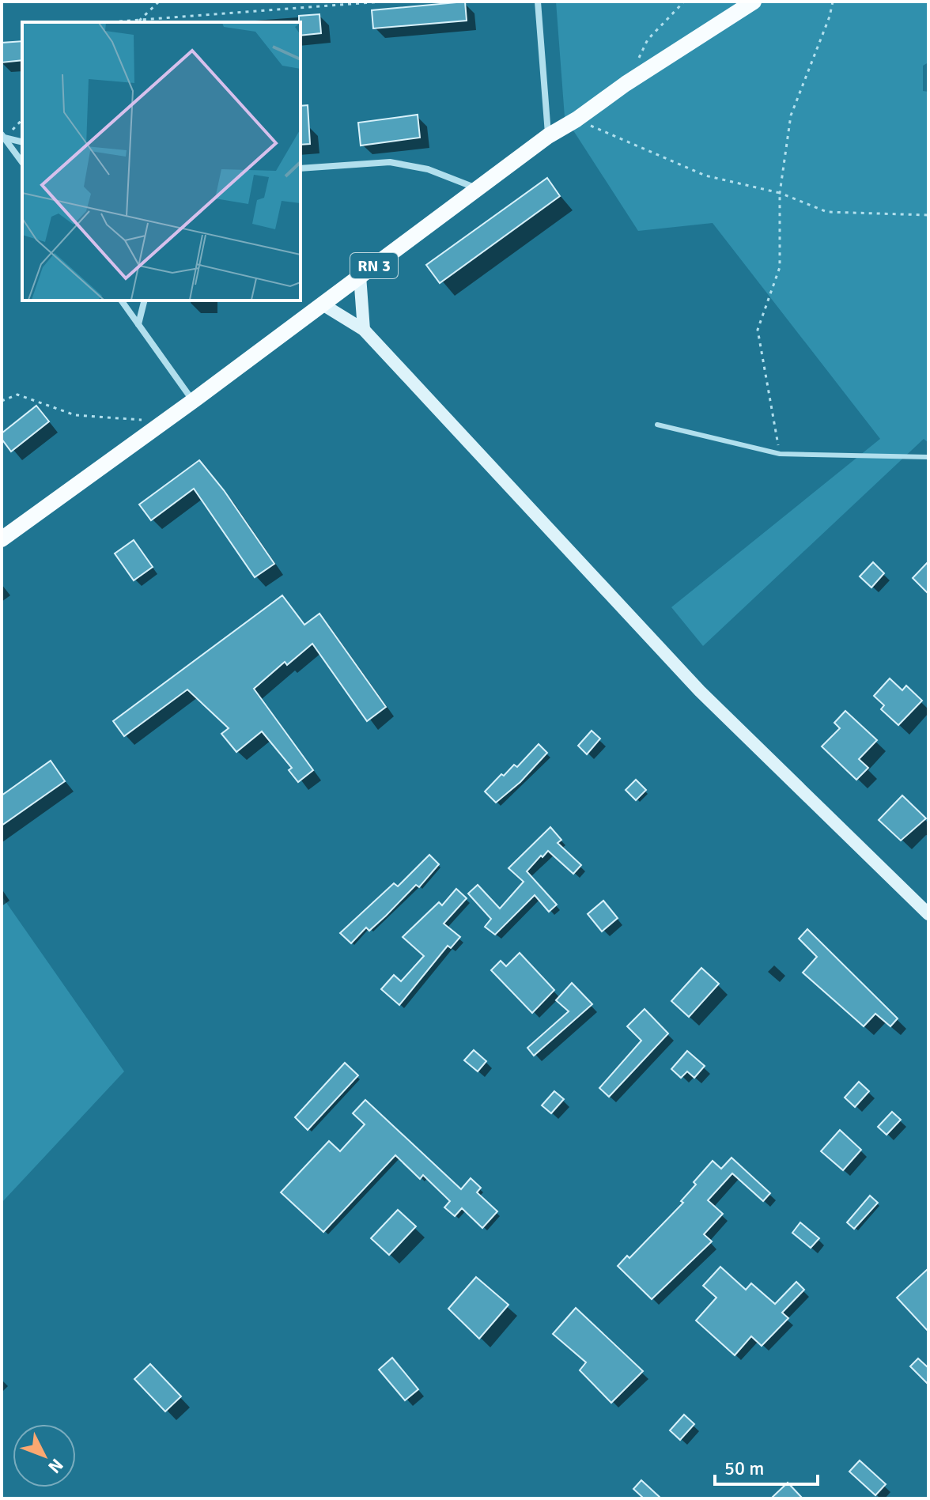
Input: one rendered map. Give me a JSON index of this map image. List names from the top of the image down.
{
  "streets": {
    "main road": ["RN 3"]
  },
  "scale_bar": "50 m",
  "north": "bottom right"
}
